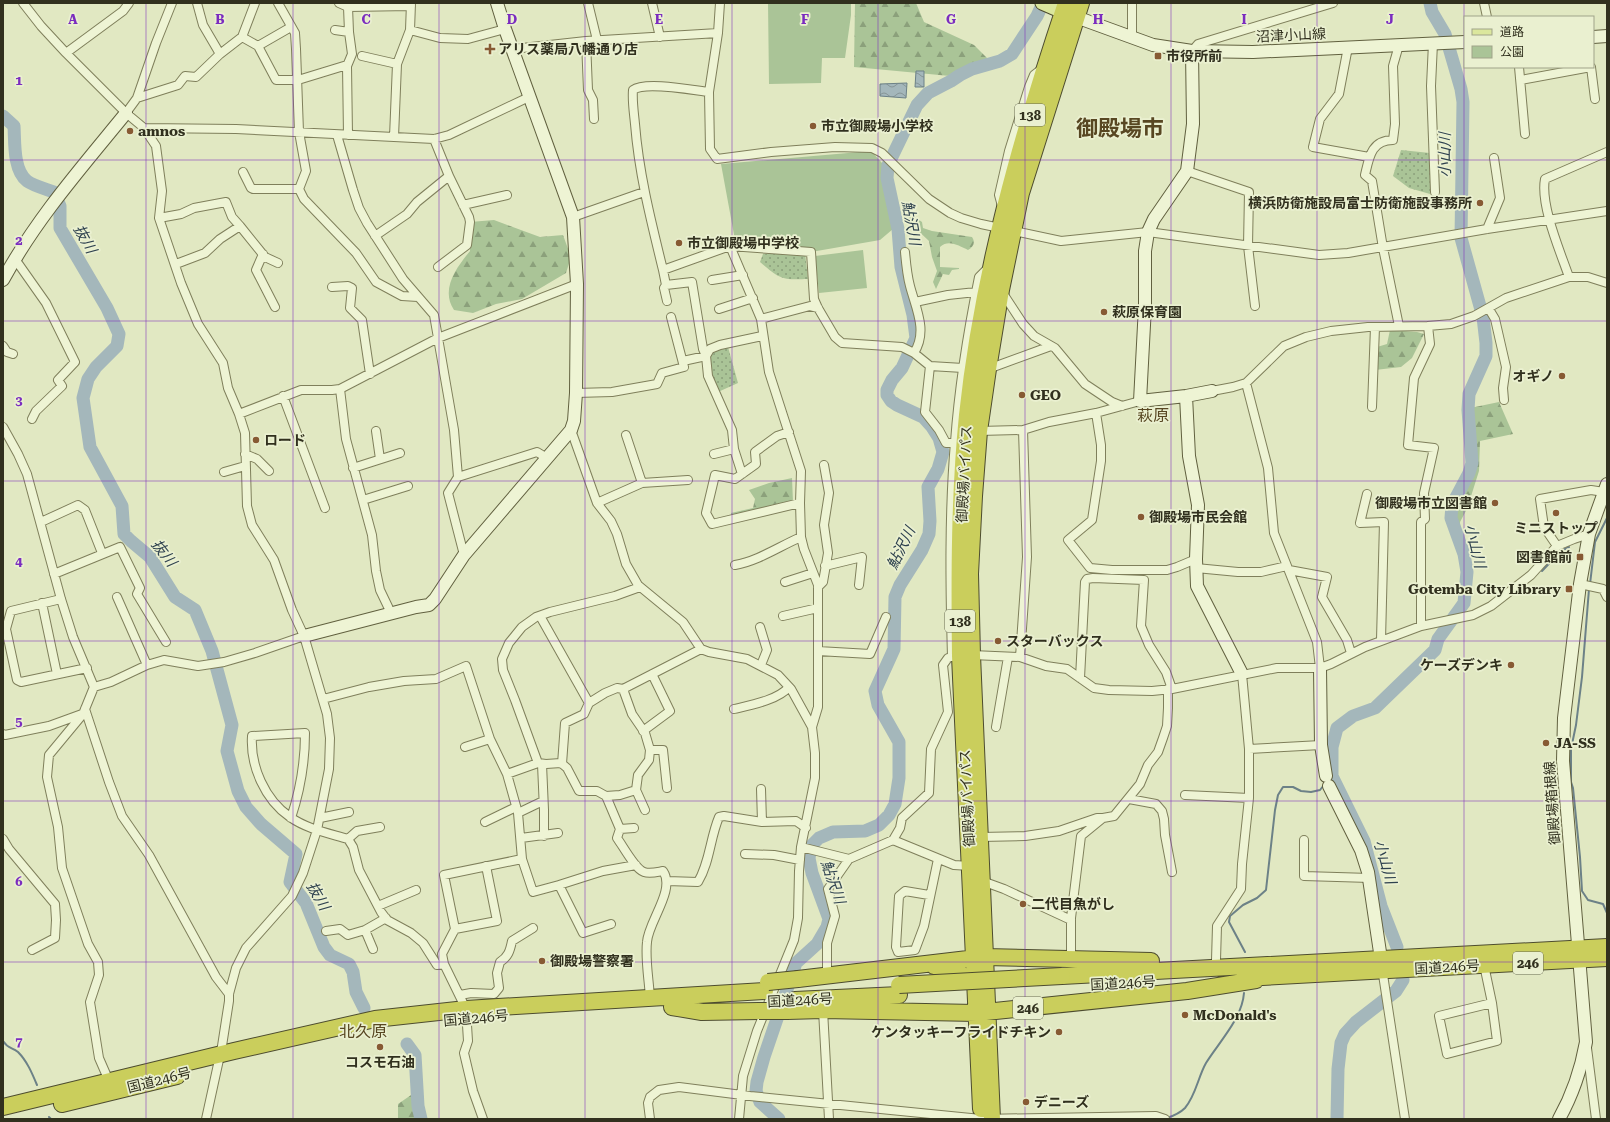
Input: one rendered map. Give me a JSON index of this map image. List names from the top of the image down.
{
  "streets": {
    "highway": [
      "138",
      "御殿場バイパス",
      "246",
      "国道246号"
    ],
    "street": ["沼津小山線", "御殿場箱根線"]
  },
  "crossings": [
    ["沼津小山線", "御殿場バイパス"],
    ["138", "御殿場バイパス"],
    ["138", "246"],
    ["御殿場バイパス", "246"],
    ["御殿場箱根線", "国道246号"],
    ["246", "国道246号"]
  ],
  "districts": ["御殿場市", "萩原", "北久原"],
  "water": ["小山川", "鮎沢川", "抜川"],
  "places": {
    "health": ["アリス薬局八幡通り店"],
    "transit": ["市役所前", "図書館前", "Gotemba City Library"],
    "other": [
      "市立御殿場小学校",
      "amnos",
      "横浜防衛施設局富士防衛施設事務所",
      "市立御殿場中学校",
      "萩原保育園",
      "オギノ",
      "GEO",
      "ロード",
      "御殿場市立図書館",
      "ミニストップ",
      "御殿場市民会館",
      "スターバックス",
      "ケーズデンキ",
      "JA-SS",
      "二代目魚がし",
      "御殿場警察署",
      "McDonald's",
      "ケンタッキーフライドチキン",
      "コスモ石油",
      "デニーズ"
    ]
  },
  "legend": ["道路", "公園"],
  "grid": {
    "columns": [
      "A",
      "B",
      "C",
      "D",
      "E",
      "F",
      "G",
      "H",
      "I",
      "J"
    ],
    "rows": [
      "1",
      "2",
      "3",
      "4",
      "5",
      "6",
      "7"
    ]
  }
}
